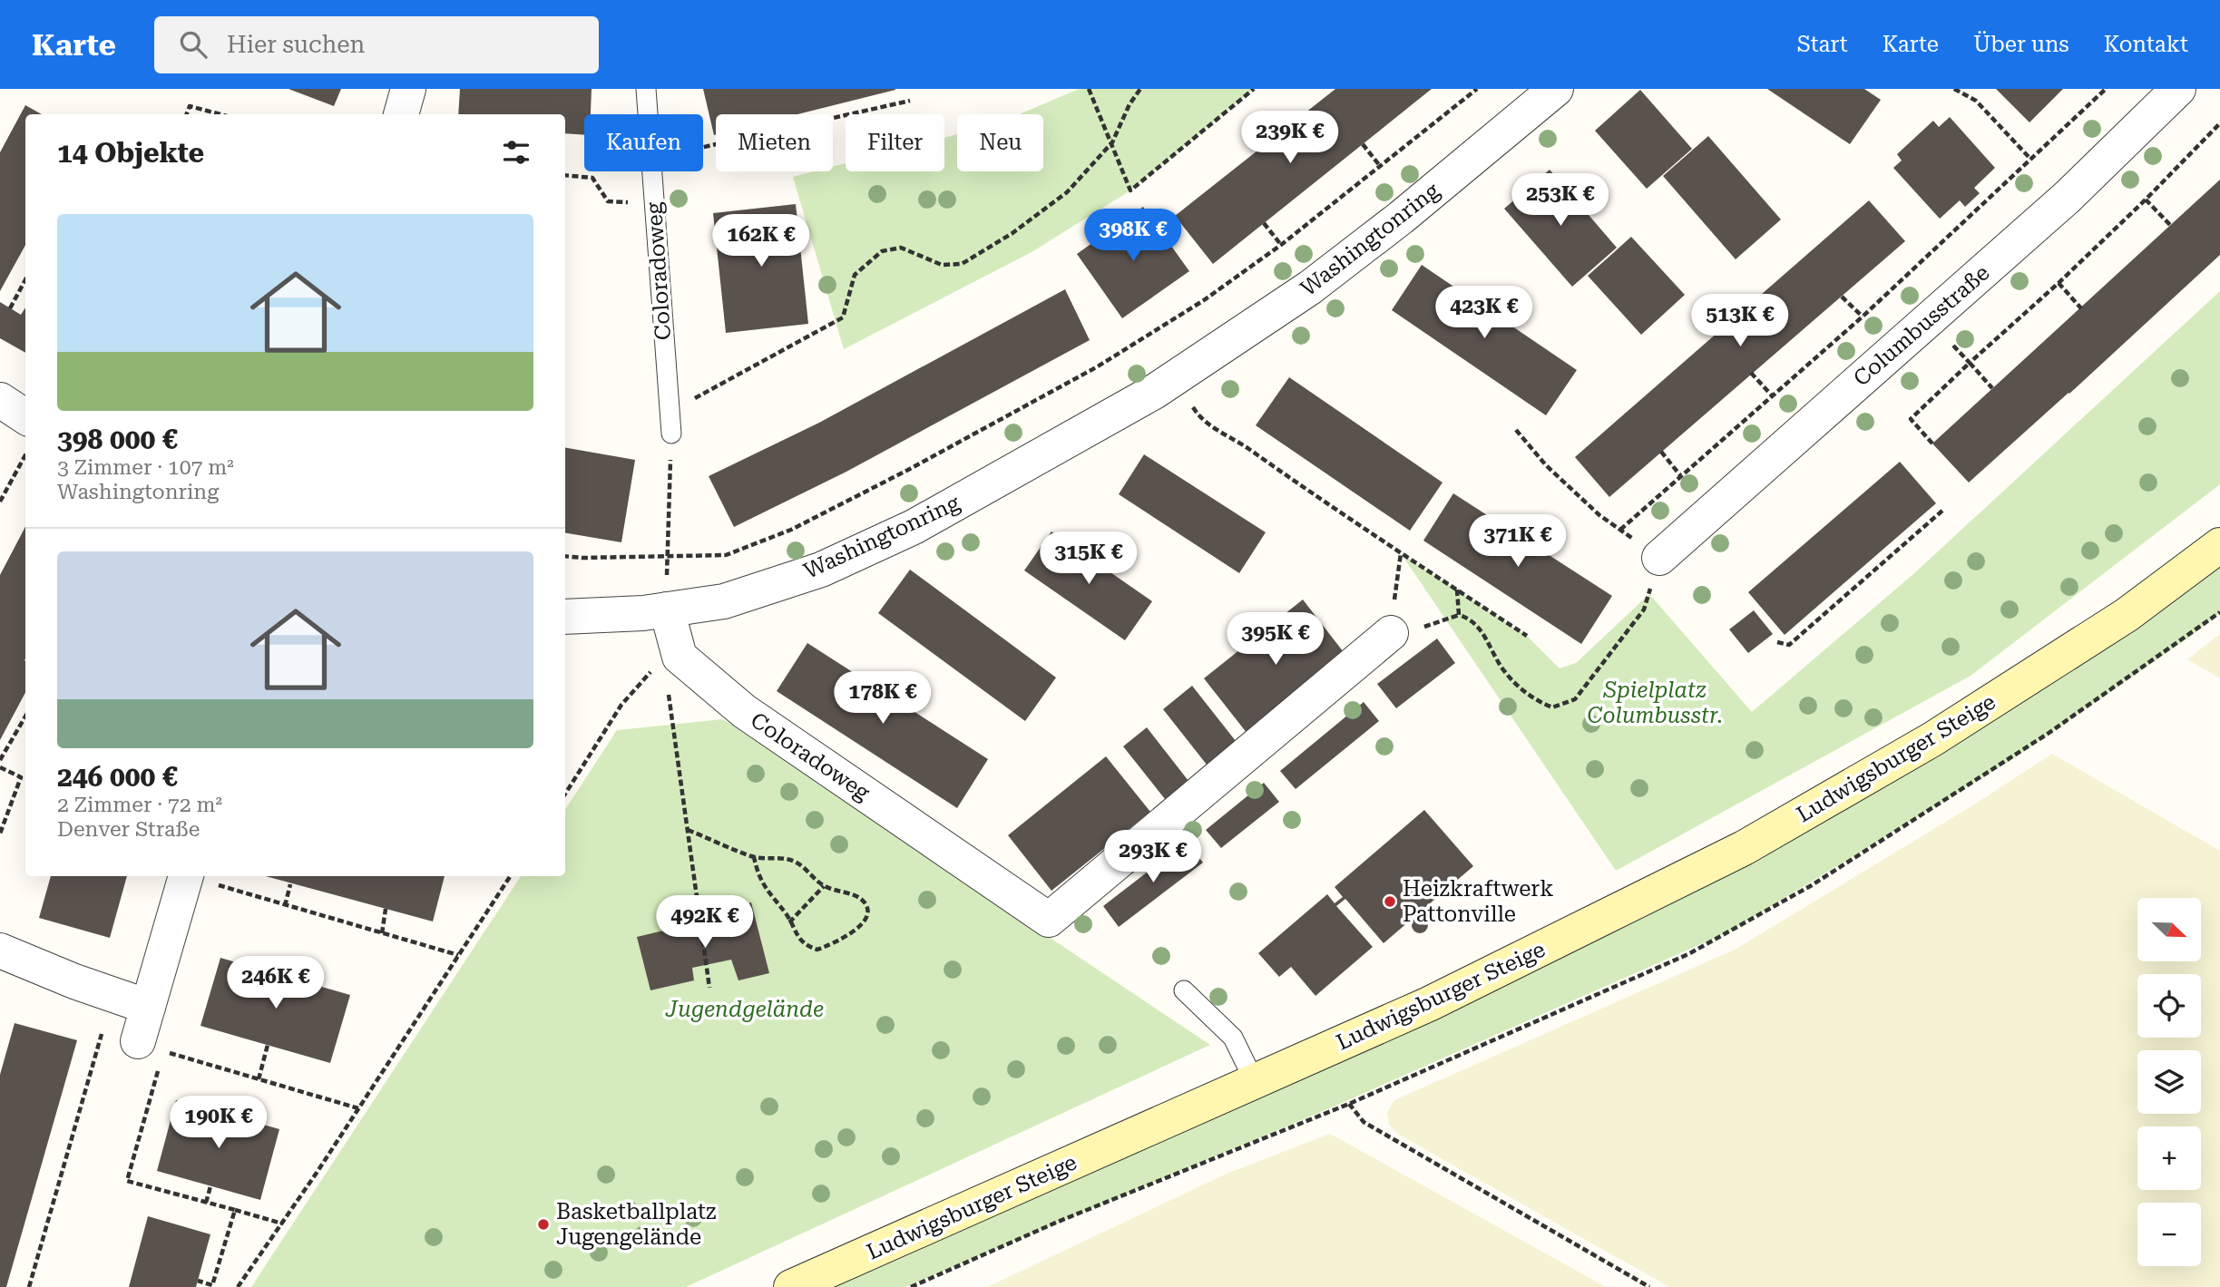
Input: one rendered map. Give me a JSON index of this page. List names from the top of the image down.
{
  "streets": {
    "main road": ["Ludwigsburger Steige"],
    "street": ["Washingtonring", "Coloradoweg", "Columbusstraße"]
  },
  "parks": ["Spielplatz Columbusstr.", "Jugendgelände"],
  "places": ["Heizkraftwerk Pattonville", "Basketballplatz Jugengelände"],
  "north": "bottom right",
  "page": {
    "header": "Karte",
    "search": "Hier suchen",
    "nav": [
      "Start",
      "Karte",
      "Über uns",
      "Kontakt"
    ],
    "price": [
      "239K €",
      "253K €",
      "398K €",
      "162K €",
      "423K €",
      "513K €",
      "371K €",
      "315K €",
      "395K €",
      "178K €",
      "293K €",
      "492K €",
      "246K €",
      "190K €"
    ],
    "chip": [
      "Kaufen",
      "Mieten",
      "Filter",
      "Neu"
    ],
    "heading": "14 Objekte",
    "list": [
      {
        "name": "398 000 €",
        "note": "3 Zimmer · 107 m² · Washingtonring"
      },
      {
        "name": "246 000 €",
        "note": "2 Zimmer · 72 m² · Denver Straße"
      }
    ],
    "map_buttons": ["+", "−"]
  }
}
